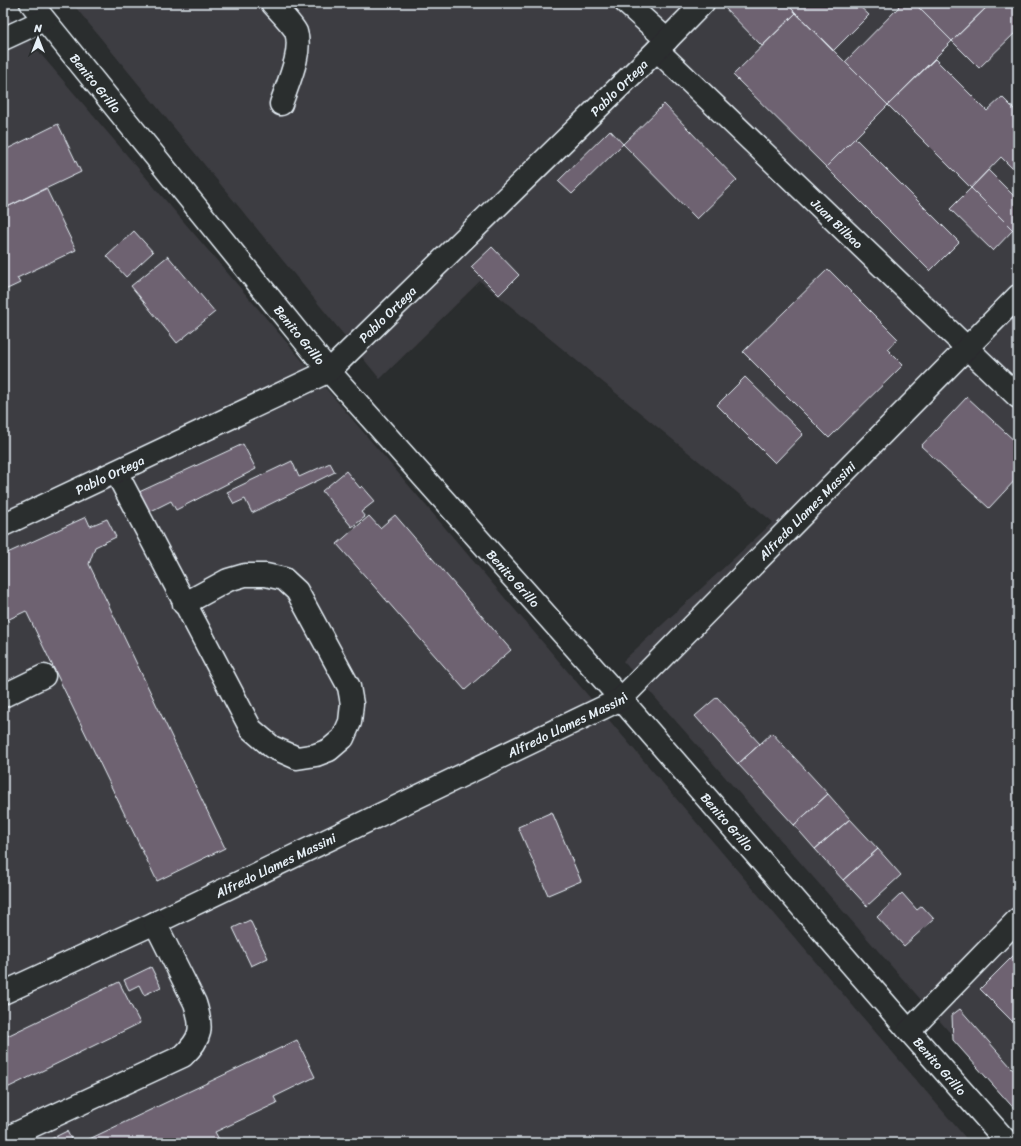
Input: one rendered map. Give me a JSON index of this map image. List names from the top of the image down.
{
  "streets": {
    "street": [
      "Benito Grillo",
      "Pablo Ortega",
      "Juan Bilbao",
      "Alfredo Llames Massini"
    ]
  },
  "crossings": [
    ["Benito Grillo", "Pablo Ortega"],
    ["Benito Grillo", "Alfredo Llames Massini"],
    ["Pablo Ortega", "Juan Bilbao"],
    ["Juan Bilbao", "Alfredo Llames Massini"]
  ],
  "north": "top"
}
